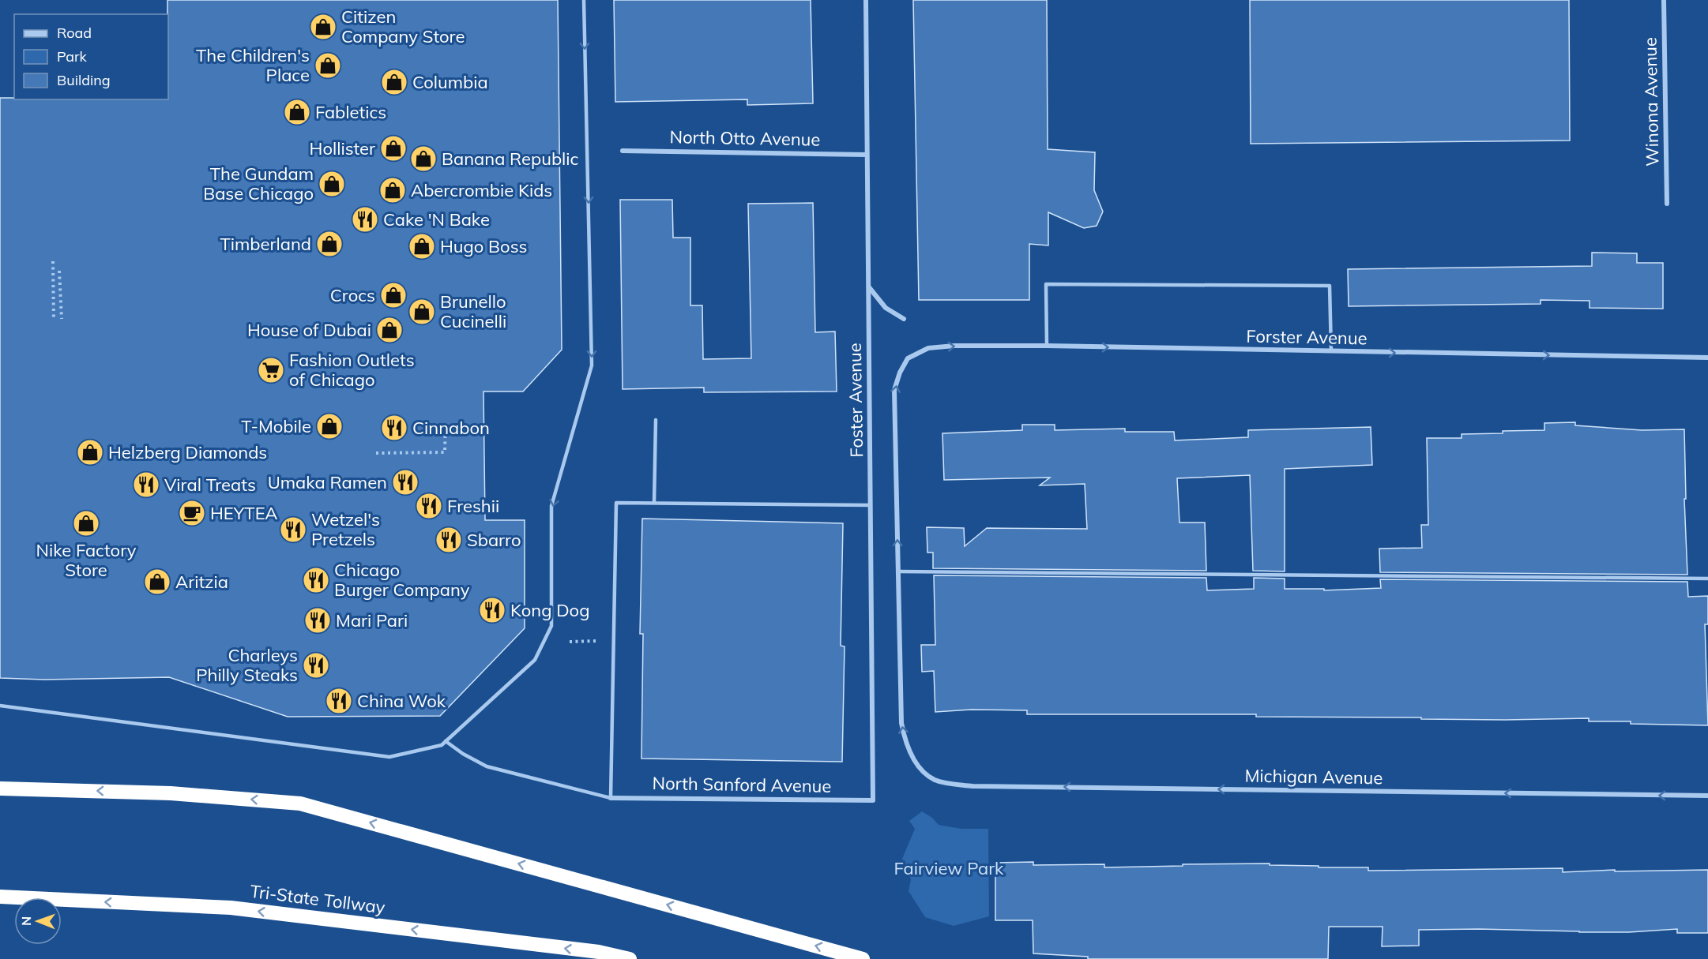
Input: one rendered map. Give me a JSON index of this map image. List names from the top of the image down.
{
  "streets": {
    "highway": ["Tri-State Tollway"],
    "street": [
      "Winona Avenue",
      "North Otto Avenue",
      "Forster Avenue",
      "Foster Avenue",
      "Michigan Avenue",
      "North Sanford Avenue"
    ]
  },
  "crossings": [
    ["North Otto Avenue", "Foster Avenue"],
    ["Forster Avenue", "Michigan Avenue"],
    ["Foster Avenue", "North Sanford Avenue"]
  ],
  "one_way": ["Forster Avenue", "Michigan Avenue"],
  "parks": ["Fairview Park"],
  "places": {
    "shop": [
      "Citizen Company Store",
      "The Children's Place",
      "Columbia",
      "Fabletics",
      "Hollister",
      "Banana Republic",
      "The Gundam Base Chicago",
      "Abercrombie Kids",
      "Timberland",
      "Hugo Boss",
      "Crocs",
      "Brunello Cucinelli",
      "House of Dubai",
      "T-Mobile",
      "Helzberg Diamonds",
      "Nike Factory Store",
      "Aritzia"
    ],
    "restaurant": [
      "Cake 'N Bake",
      "Cinnabon",
      "Umaka Ramen",
      "Viral Treats",
      "Freshii",
      "Wetzel's Pretzels",
      "Sbarro",
      "Chicago Burger Company",
      "Kong Dog",
      "Mari Pari",
      "Charleys Philly Steaks",
      "China Wok"
    ],
    "supermarket": ["Fashion Outlets of Chicago"],
    "cafe": ["HEYTEA"]
  },
  "legend": ["Road", "Park", "Building"],
  "north": "left"
}
